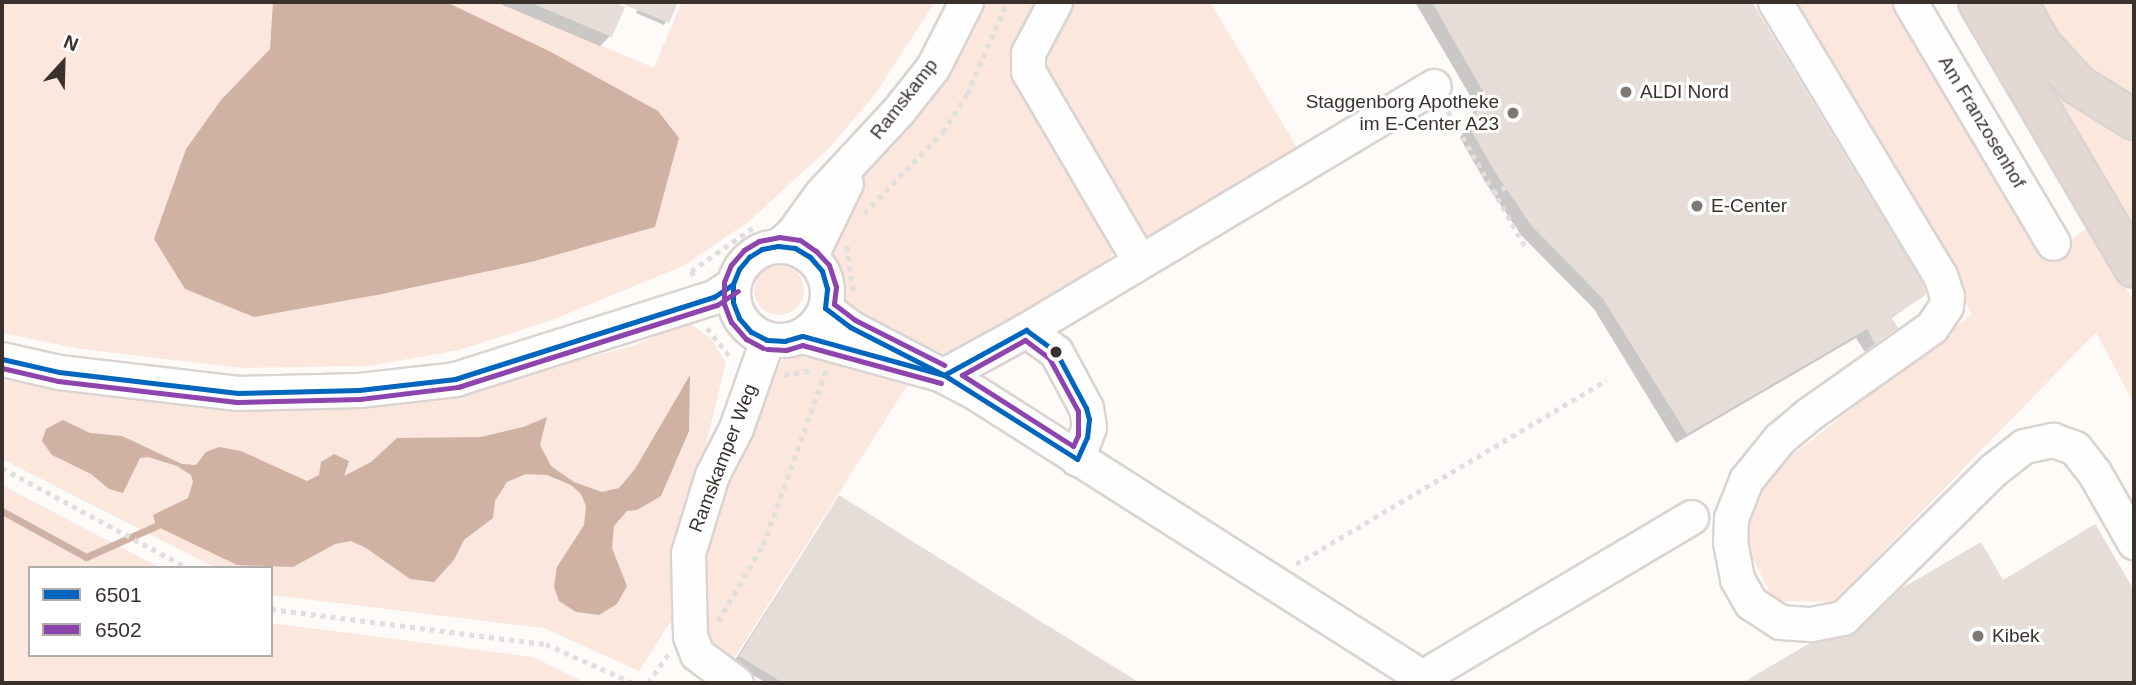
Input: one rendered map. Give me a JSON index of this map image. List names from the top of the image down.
{
  "streets": {
    "street": ["Ramskamp", "Am Franzosenhof", "Ramskamper Weg"]
  },
  "crossings": [
    ["Ramskamp", "Ramskamper Weg"]
  ],
  "places": [
    "ALDI Nord",
    "Staggenborg Apotheke im E-Center A23",
    "E-Center",
    "Kibek"
  ],
  "lines": ["transit line 6502", "transit line 6501"],
  "legend": ["6501", "6502"],
  "north": "top"
}
